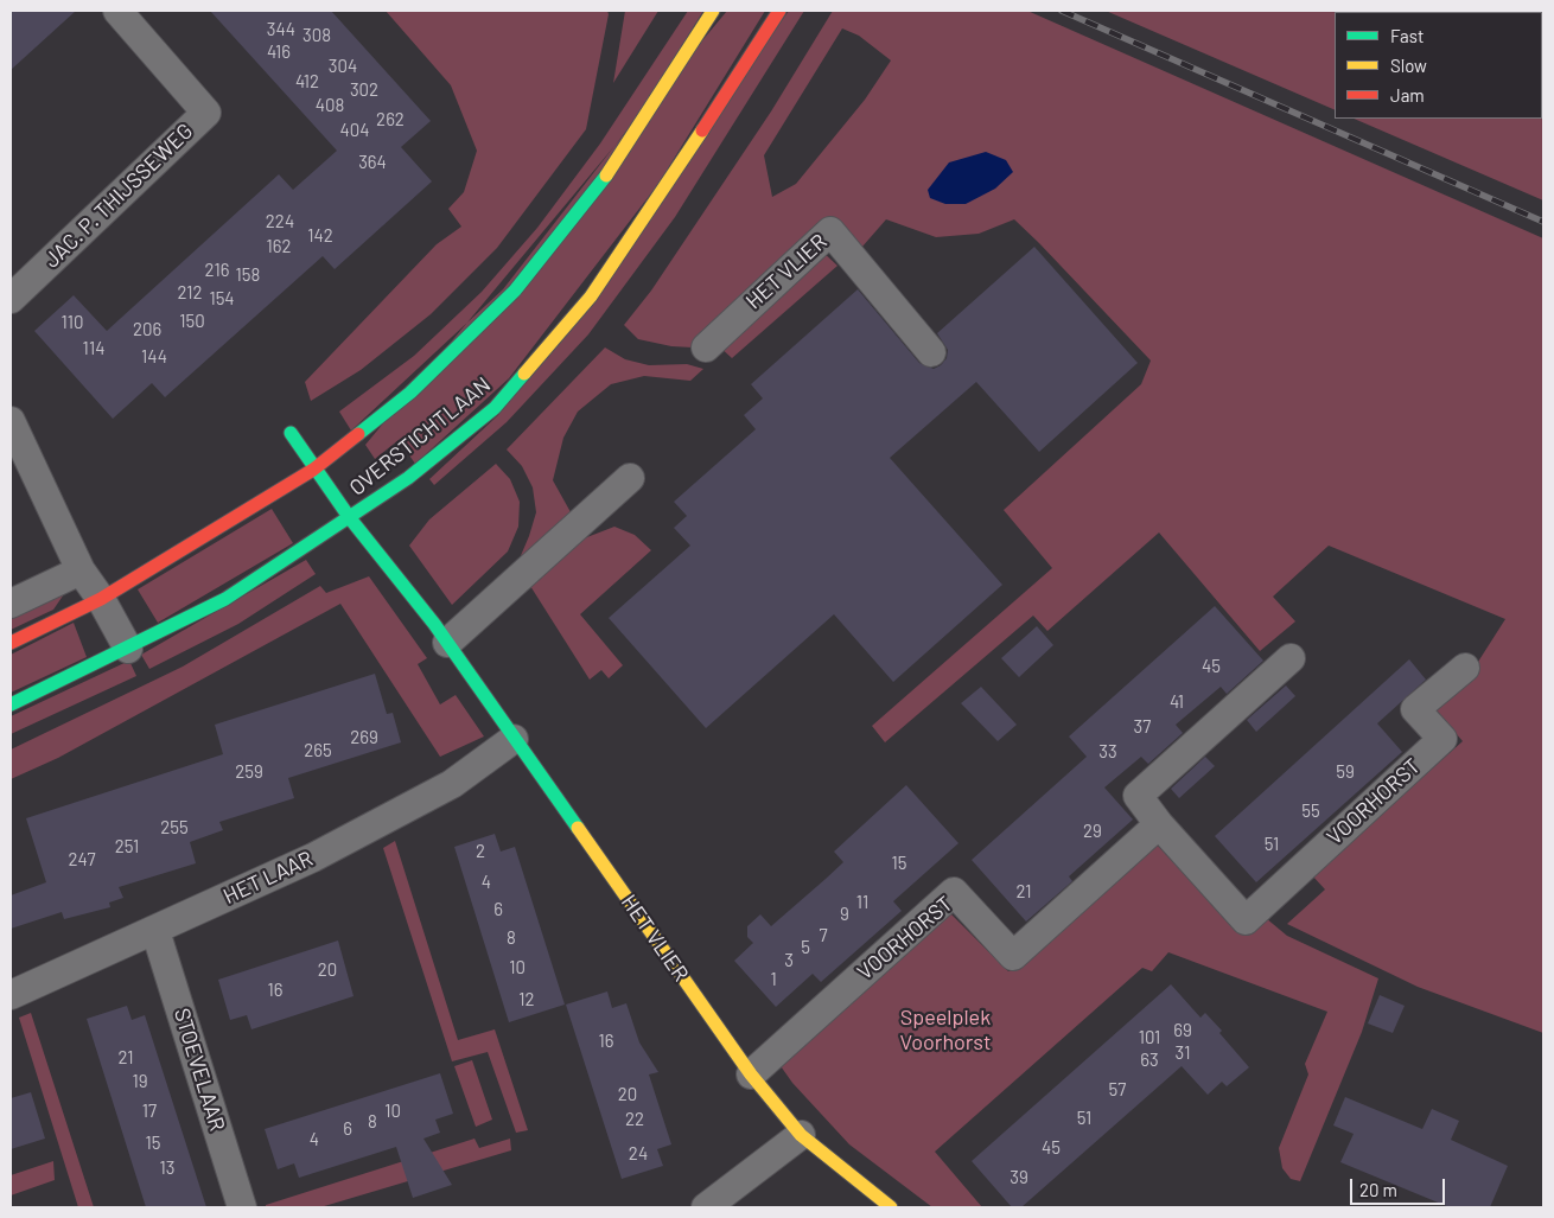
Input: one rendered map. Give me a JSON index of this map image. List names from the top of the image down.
{
  "streets": {
    "main road": ["HET VLIER", "OVERSTICHTLAAN"],
    "street": [
      "JAC. P. THIJSSEWEG",
      "VOORHORST",
      "HET LAAR",
      "STOEVELAAR"
    ]
  },
  "crossings": [
    ["HET VLIER", "OVERSTICHTLAAN"],
    ["HET VLIER", "VOORHORST"],
    ["HET VLIER", "HET LAAR"],
    ["HET LAAR", "STOEVELAAR"]
  ],
  "parks": ["Speelplek Voorhorst"],
  "house_numbers": [
    "344",
    "308",
    "416",
    "304",
    "412",
    "302",
    "408",
    "262",
    "404",
    "364",
    "224",
    "142",
    "162",
    "216",
    "158",
    "212",
    "154",
    "150",
    "110",
    "206",
    "114",
    "144",
    "45",
    "41",
    "37",
    "269",
    "265",
    "33",
    "259",
    "59",
    "55",
    "255",
    "29",
    "51",
    "251",
    "2",
    "247",
    "15",
    "4",
    "21",
    "11",
    "6",
    "9",
    "7",
    "8",
    "5",
    "3",
    "10",
    "20",
    "1",
    "16",
    "12",
    "69",
    "101",
    "16",
    "31",
    "21",
    "63",
    "19",
    "57",
    "20",
    "17",
    "10",
    "51",
    "22",
    "8",
    "6",
    "4",
    "15",
    "45",
    "24",
    "13",
    "39"
  ],
  "legend": ["Fast", "Slow", "Jam"],
  "scale_bar": "20 m"
}
